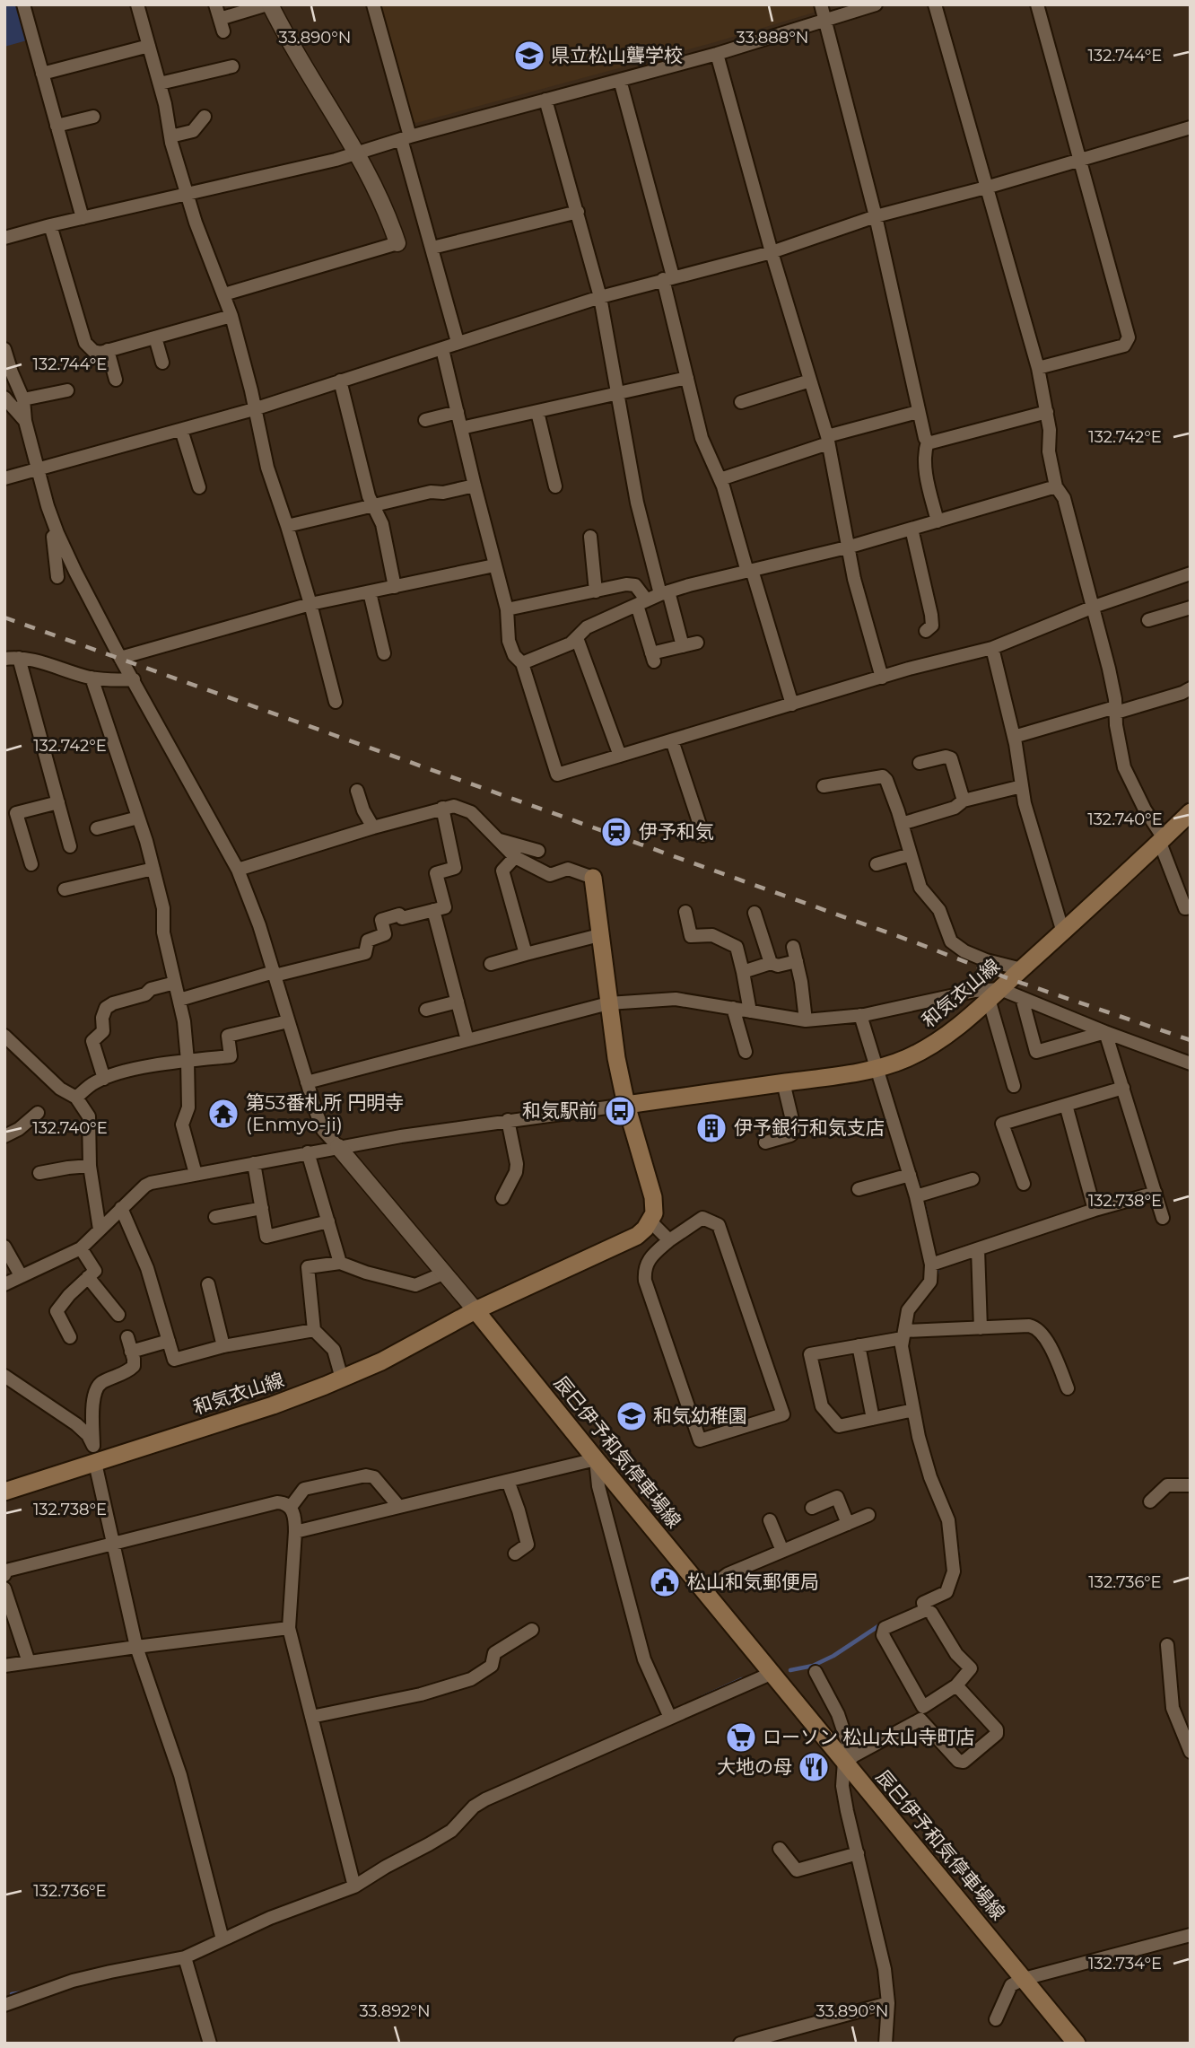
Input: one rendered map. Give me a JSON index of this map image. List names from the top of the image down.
{
  "streets": {
    "main road": ["和気衣山線", "辰巳伊予和気停車場線"]
  },
  "crossings": [
    ["和気衣山線", "辰巳伊予和気停車場線"]
  ],
  "places": {
    "school or university": ["県立松山聾学校", "和気幼稚園"],
    "station": ["伊予和気"],
    "bus stop": ["和気駅前"],
    "temple": ["第53番札所 円明寺 (Enmyo-ji)"],
    "building": ["伊予銀行和気支店"],
    "public building": ["松山和気郵便局"],
    "supermarket": ["ローソン 松山太山寺町店"],
    "restaurant": ["大地の母"]
  },
  "coordinates": [
    "33.890°N",
    "33.888°N",
    "132.744°E",
    "132.742°E",
    "132.740°E",
    "132.738°E",
    "132.736°E",
    "132.734°E",
    "33.892°N"
  ]
}
